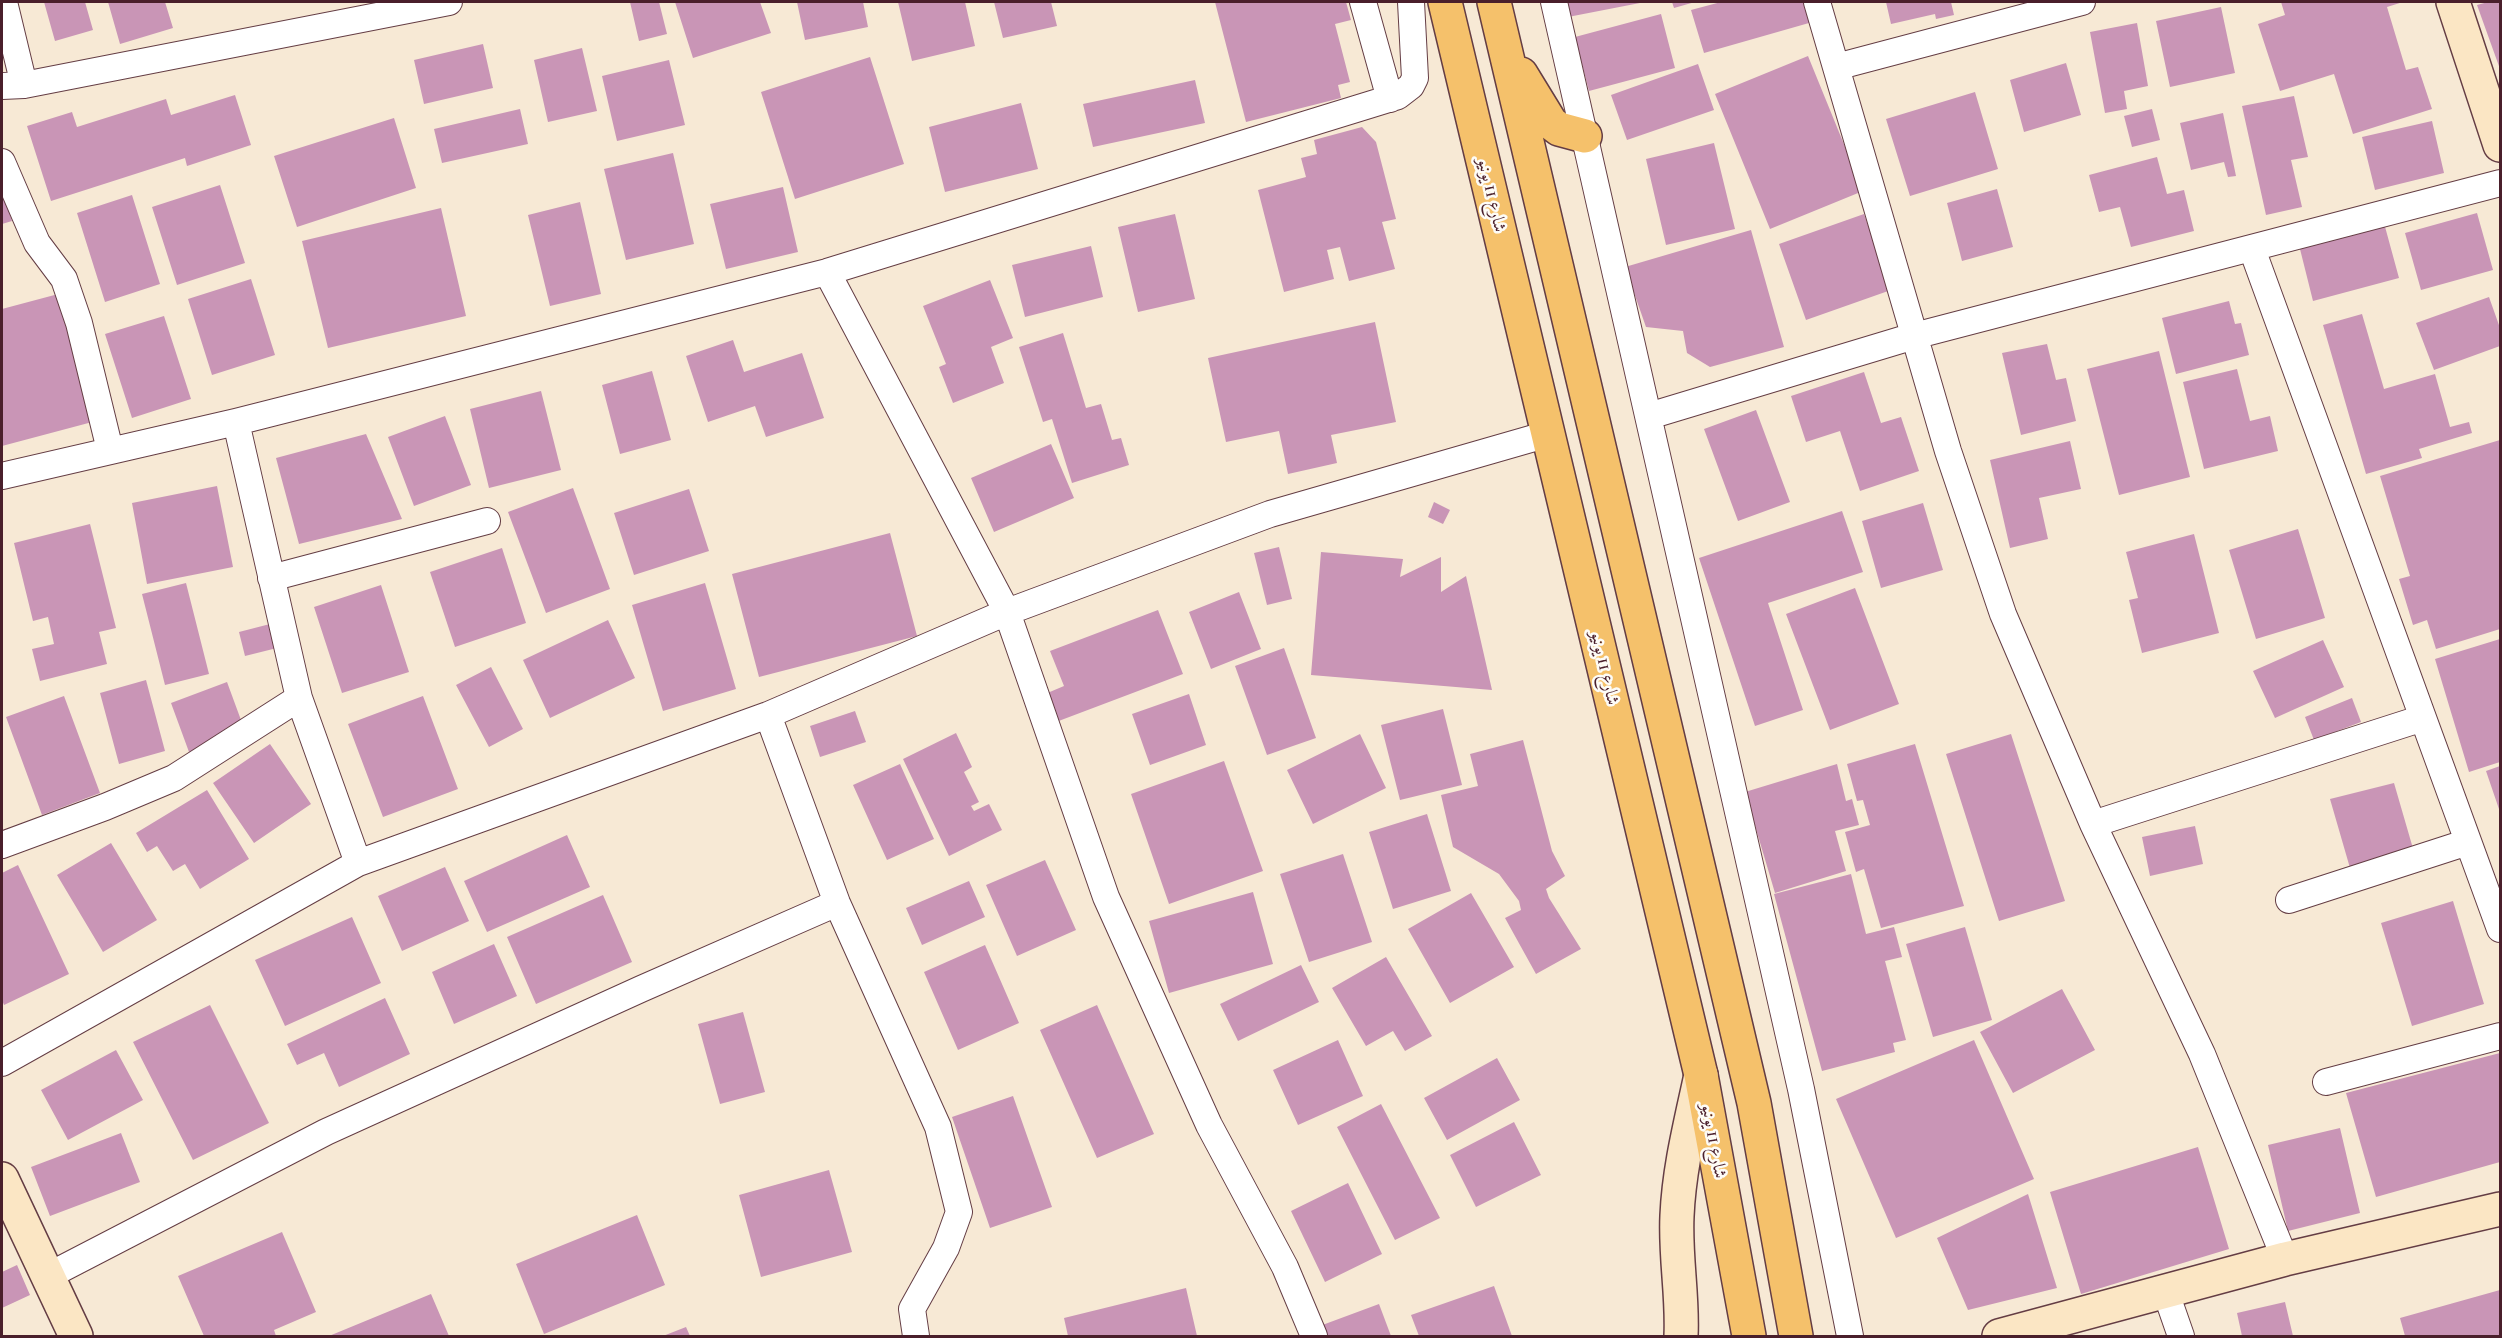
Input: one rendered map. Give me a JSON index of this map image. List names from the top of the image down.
{
  "streets": {
    "highway": ["شارع 11 يونيو"]
  }
}
